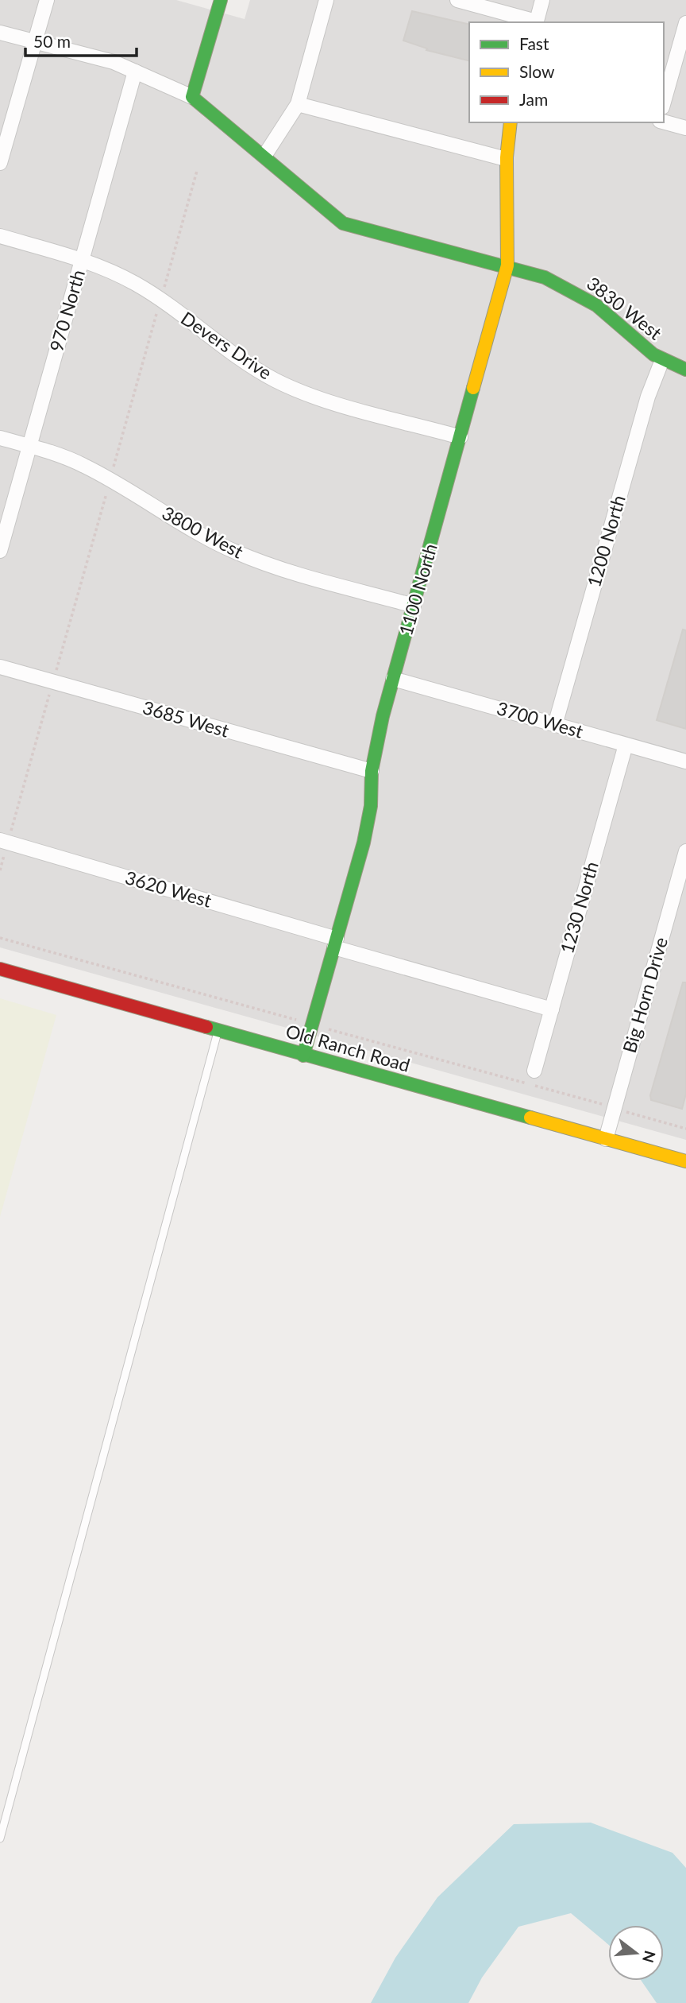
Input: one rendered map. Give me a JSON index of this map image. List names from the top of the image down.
{
  "streets": {
    "street": [
      "3830 West",
      "970 North",
      "Devers Drive",
      "3800 West",
      "1200 North",
      "1100 North",
      "3685 West",
      "3700 West",
      "3620 West",
      "1230 North",
      "Big Horn Drive",
      "Old Ranch Road"
    ]
  },
  "crossings": [
    ["3830 West", "1200 North"],
    ["3830 West", "1100 North"],
    ["970 North", "Devers Drive"],
    ["970 North", "3800 West"],
    ["Devers Drive", "1100 North"],
    ["3800 West", "1100 North"],
    ["1200 North", "3700 West"],
    ["1100 North", "3685 West"],
    ["1100 North", "3700 West"],
    ["1100 North", "3620 West"],
    ["1100 North", "Old Ranch Road"],
    ["3700 West", "1230 North"],
    ["3620 West", "1230 North"],
    ["Big Horn Drive", "Old Ranch Road"]
  ],
  "legend": ["Fast", "Slow", "Jam"],
  "scale_bar": "50 m",
  "north": "right"
}
